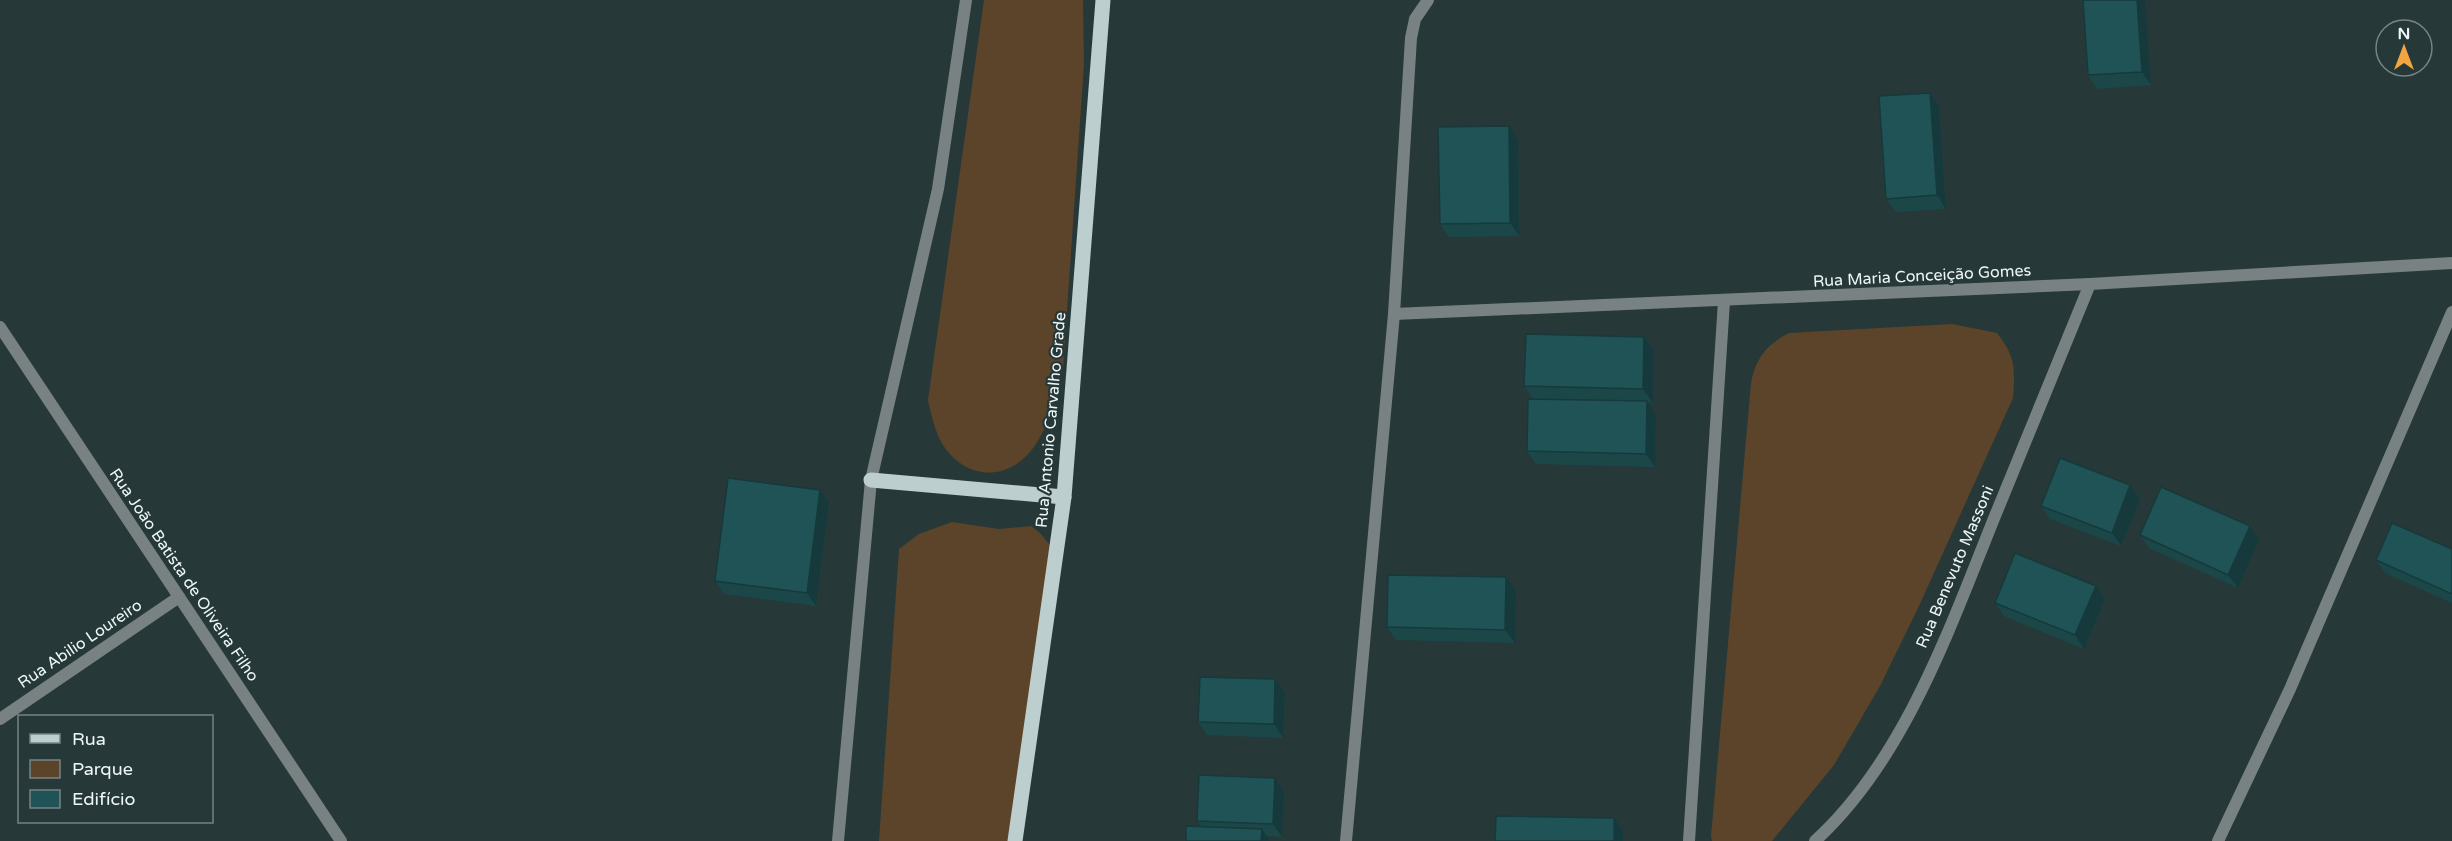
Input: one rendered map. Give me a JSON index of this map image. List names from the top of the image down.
{
  "streets": {
    "main road": ["Rua Antonio Carvalho Grade"],
    "street": [
      "Rua Maria Conceição Gomes",
      "Rua Benevuto Massoni",
      "Rua João Batista de Oliveira Filho",
      "Rua Abilio Loureiro"
    ]
  },
  "crossings": [
    ["Rua Maria Conceição Gomes", "Rua Benevuto Massoni"],
    ["Rua João Batista de Oliveira Filho", "Rua Abilio Loureiro"]
  ],
  "legend": ["Rua", "Parque", "Edifício"],
  "north": "top"
}
